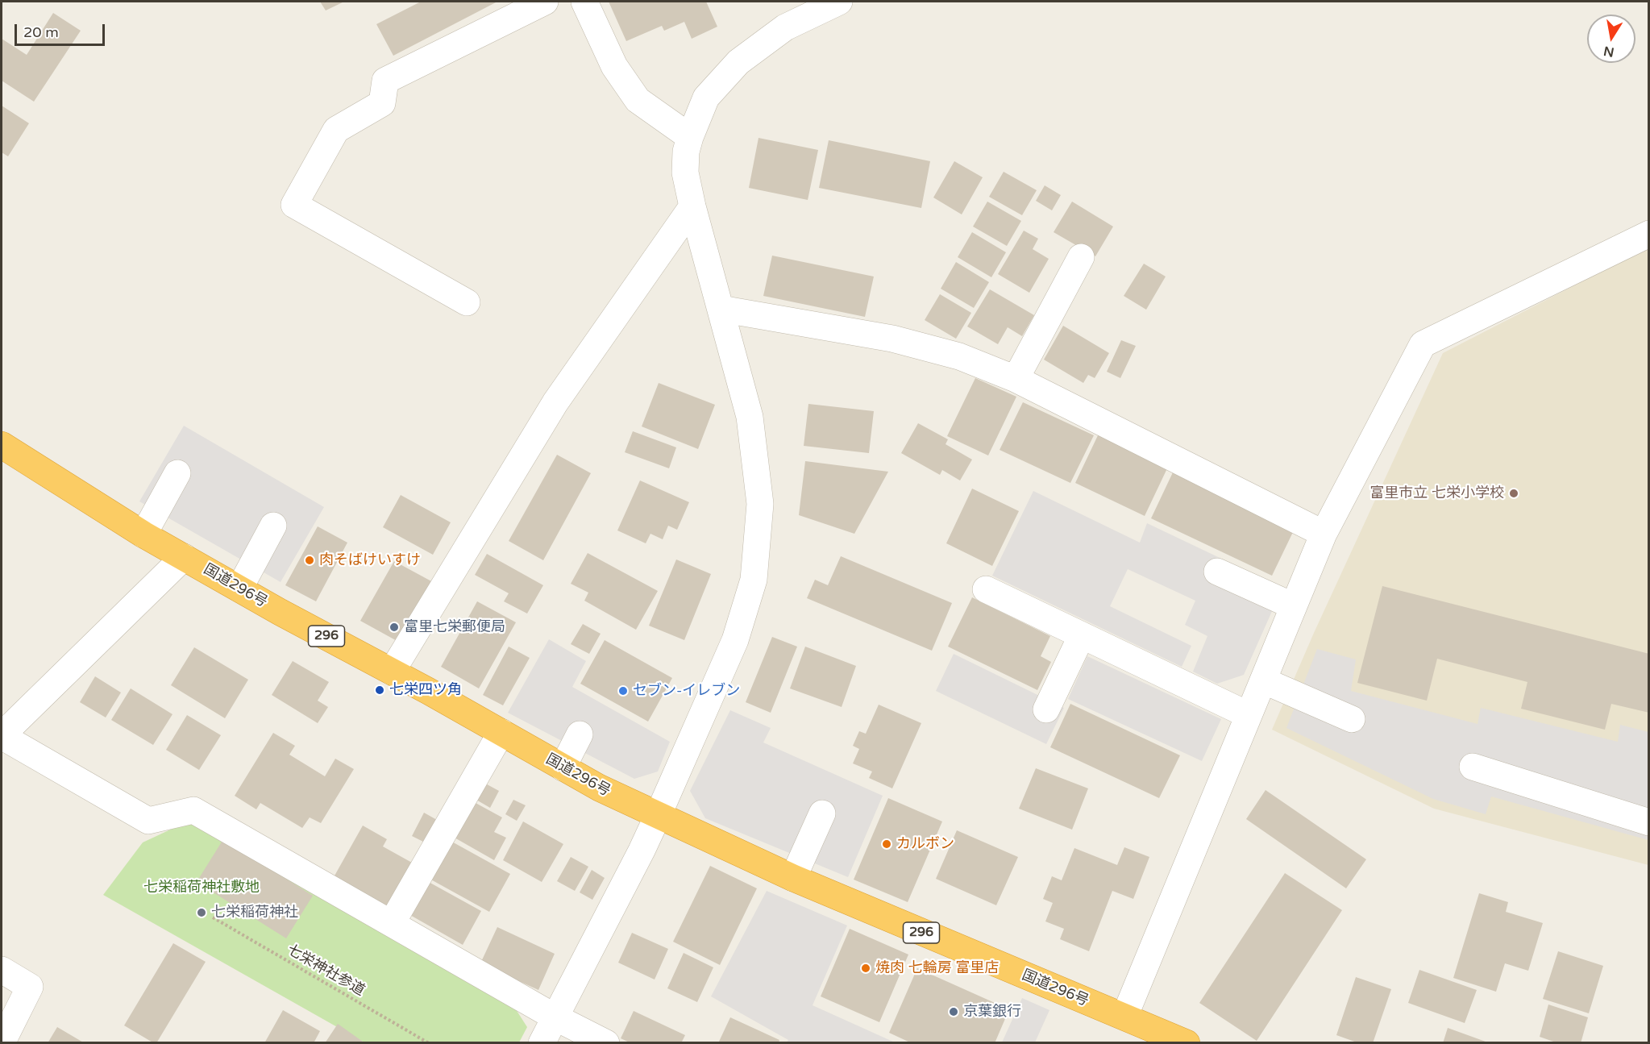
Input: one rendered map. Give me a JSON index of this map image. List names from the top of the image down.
{
  "streets": {
    "highway": ["国道296号", "296"],
    "path": ["七栄神社参道"]
  },
  "parks": ["七栄稲荷神社敷地"],
  "places": [
    "富里市立 七栄小学校",
    "肉そばけいすけ",
    "富里七栄郵便局",
    "七栄四ツ角",
    "セブン-イレブン",
    "カルボン",
    "七栄稲荷神社",
    "焼肉 七輪房 富里店",
    "京葉銀行"
  ],
  "scale_bar": "20 m",
  "north": "bottom"
}
